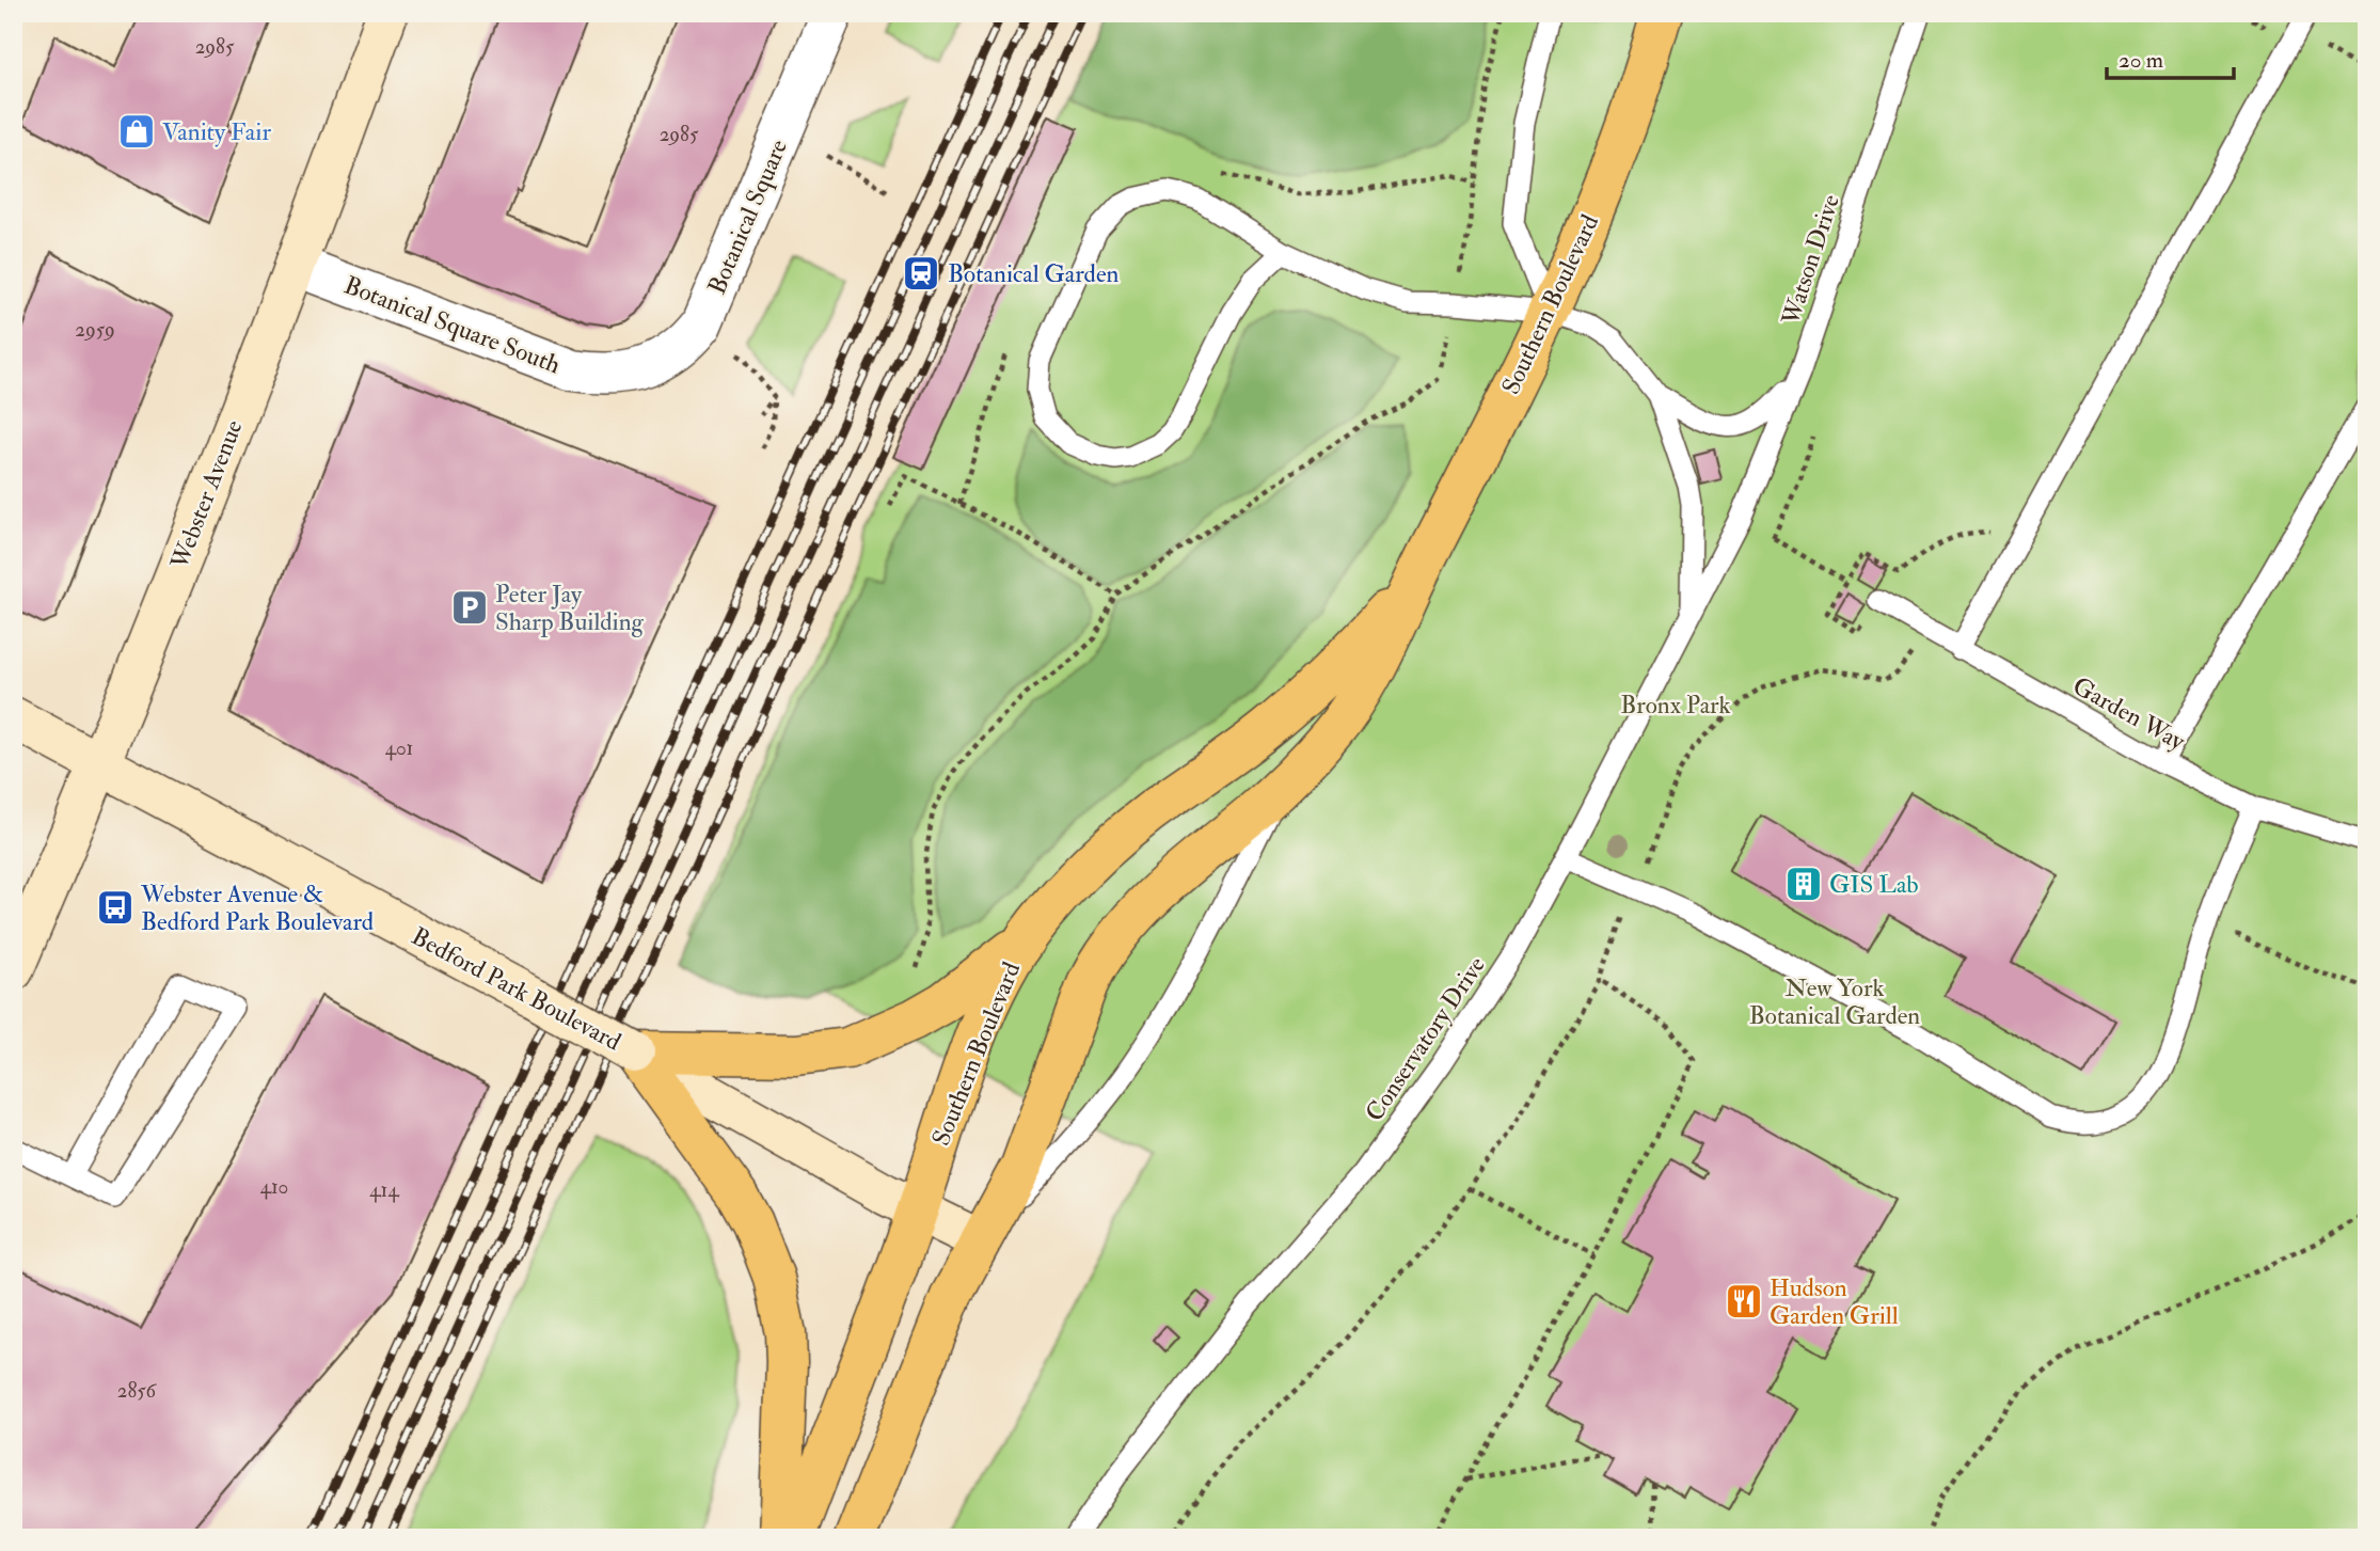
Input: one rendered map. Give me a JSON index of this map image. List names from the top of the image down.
{
  "streets": {
    "main road": ["Southern Boulevard", "Webster Avenue", "Bedford Park Boulevard"],
    "street": ["Botanical Square", "Botanical Square South"],
    "lane": ["Watson Drive", "Garden Way", "Conservatory Drive"]
  },
  "crossings": [
    ["Botanical Square", "Botanical Square South"],
    ["Watson Drive", "Conservatory Drive"],
    ["Southern Boulevard", "Bedford Park Boulevard"],
    ["Botanical Square South", "Webster Avenue"],
    ["Webster Avenue", "Bedford Park Boulevard"]
  ],
  "parks": ["Bronx Park", "New York Botanical Garden"],
  "places": {
    "shop": ["Vanity Fair"],
    "station": ["Botanical Garden"],
    "parking": ["Peter Jay Sharp Building"],
    "building": ["GIS Lab"],
    "bus stop": ["Webster Avenue & Bedford Park Boulevard"],
    "restaurant": ["Hudson Garden Grill"]
  },
  "house_numbers": [
    "2985",
    "2985",
    "2959",
    "401",
    "410",
    "414",
    "2856"
  ],
  "scale_bar": "20 m"
}
